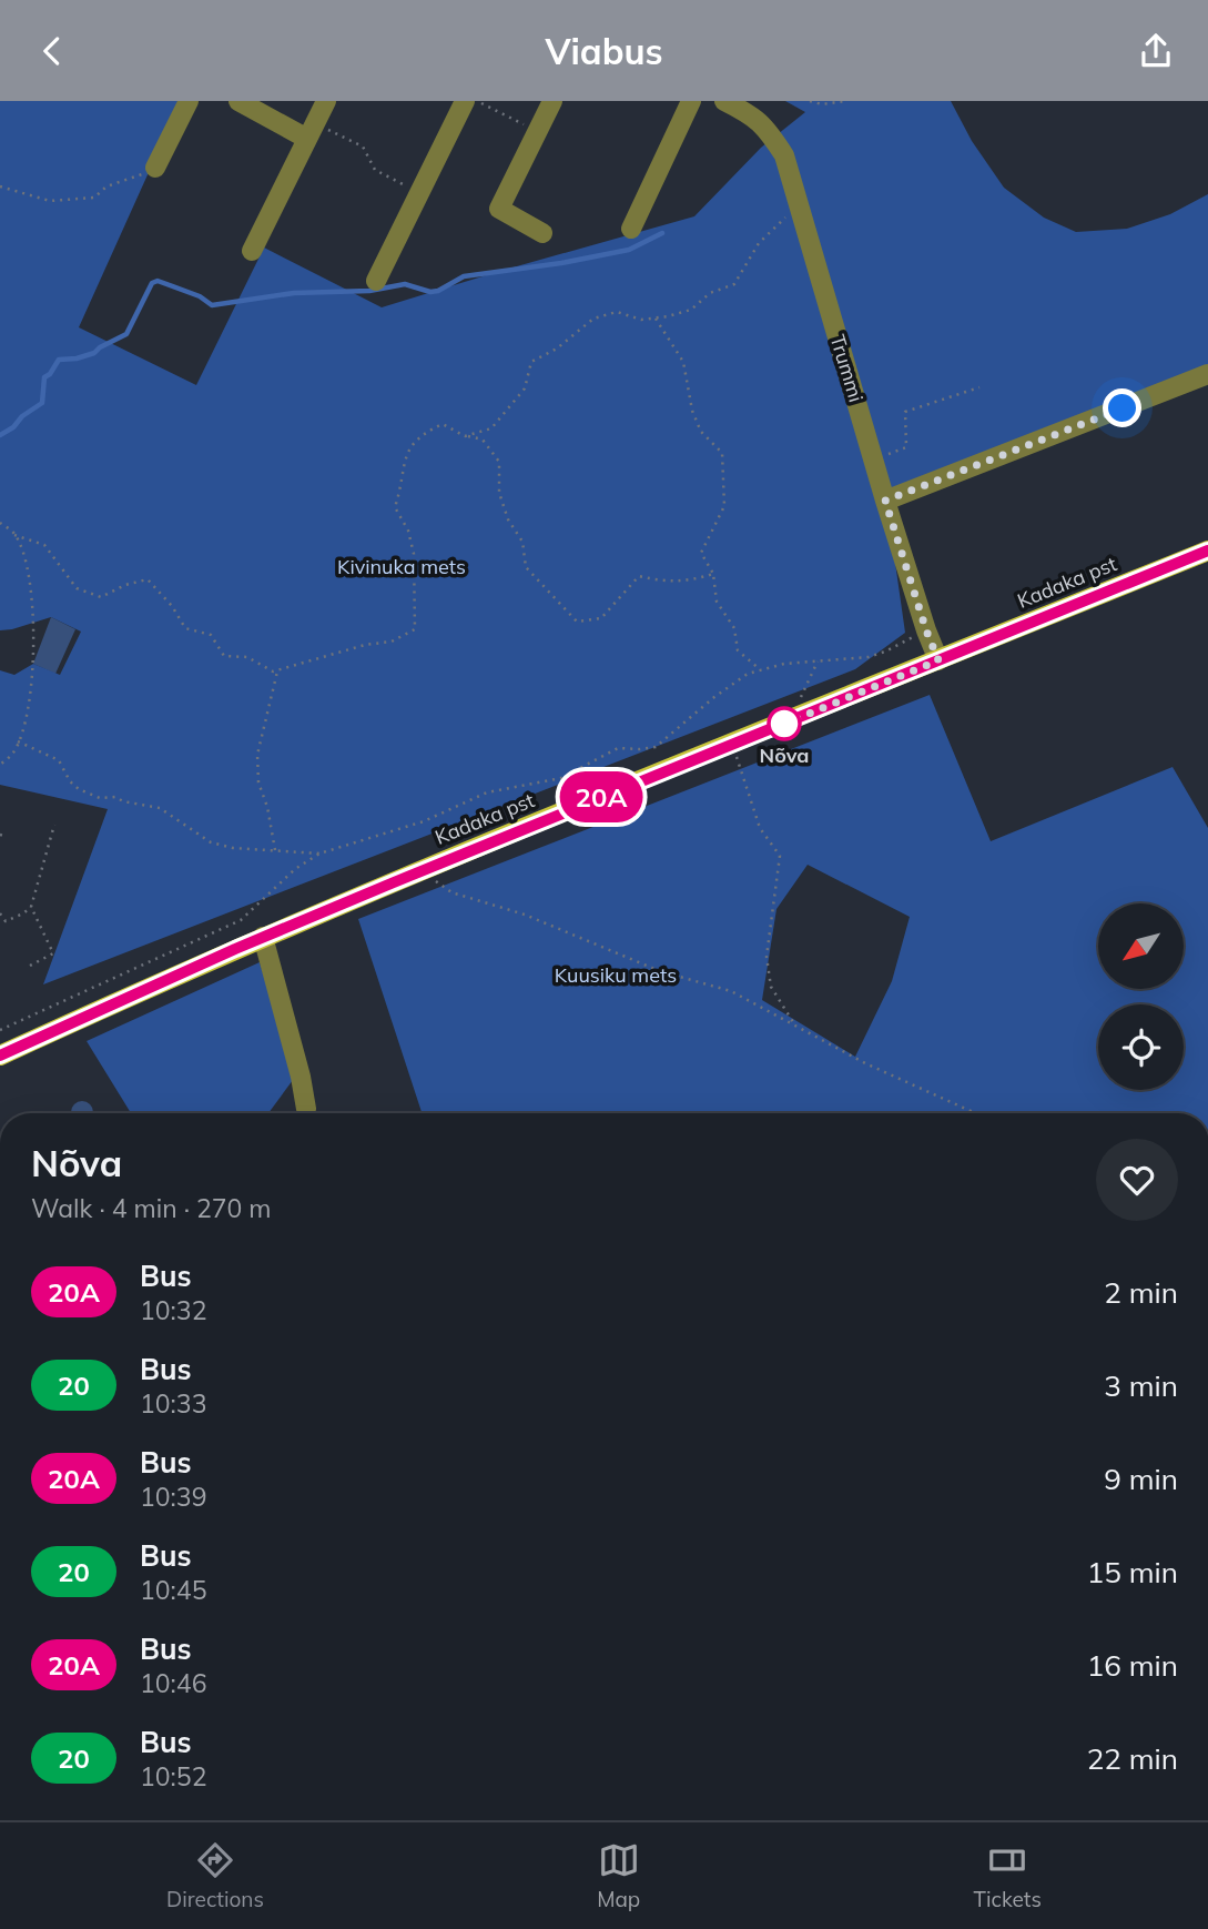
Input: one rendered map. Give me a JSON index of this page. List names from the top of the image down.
{
  "streets": {
    "main road": ["Kadaka pst"],
    "street": ["Trummi"]
  },
  "crossings": [
    ["Trummi", "Kadaka pst"]
  ],
  "parks": ["Kivinuka mets", "Kuusiku mets"],
  "places": ["Nõva"],
  "lines": ["bus line 20A"],
  "north": "bottom left",
  "page": {
    "header": "Viabus",
    "on_map": "20A",
    "heading": ["Nõva", "Walk · 4 min · 270 m"],
    "list": [
      {
        "mark": "20A",
        "name": "Bus",
        "note": "10:32",
        "value": "2 min"
      },
      {
        "mark": "20",
        "name": "Bus",
        "note": "10:33",
        "value": "3 min"
      },
      {
        "mark": "20A",
        "name": "Bus",
        "note": "10:39",
        "value": "9 min"
      },
      {
        "mark": "20",
        "name": "Bus",
        "note": "10:45",
        "value": "15 min"
      },
      {
        "mark": "20A",
        "name": "Bus",
        "note": "10:46",
        "value": "16 min"
      },
      {
        "mark": "20",
        "name": "Bus",
        "note": "10:52",
        "value": "22 min"
      }
    ],
    "tabs": ["Directions", "Map", "Tickets"]
  }
}
